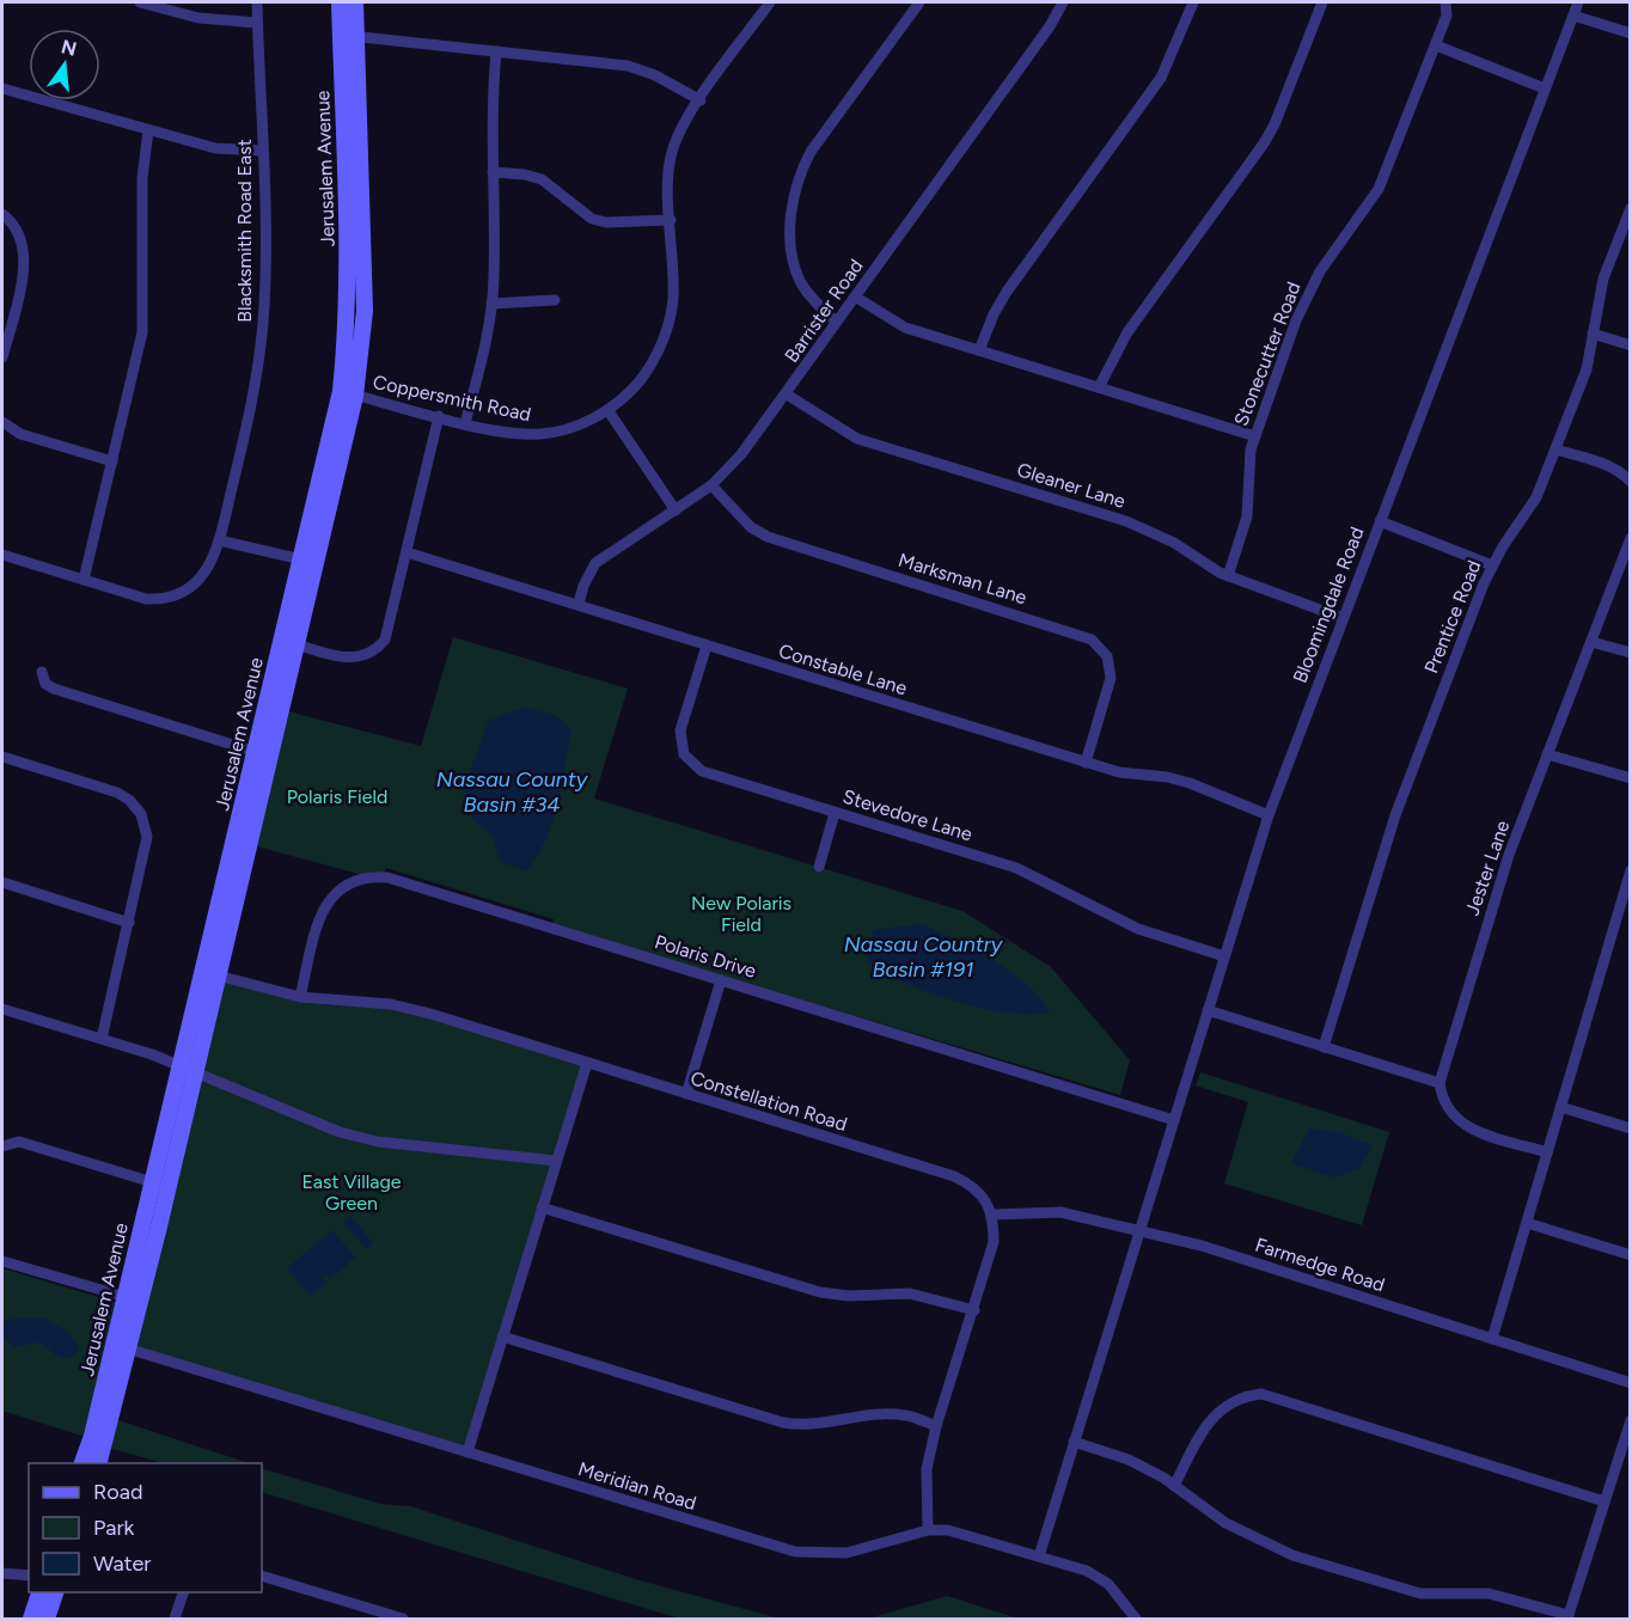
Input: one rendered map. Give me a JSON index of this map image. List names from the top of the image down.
{
  "streets": {
    "main road": ["Jerusalem Avenue"],
    "street": [
      "Blacksmith Road East",
      "Barrister Road",
      "Stonecutter Road",
      "Coppersmith Road",
      "Gleaner Lane",
      "Marksman Lane",
      "Bloomingdale Road",
      "Prentice Road",
      "Constable Lane",
      "Stevedore Lane",
      "Jester Lane",
      "Polaris Drive",
      "Constellation Road",
      "Farmedge Road",
      "Meridian Road"
    ]
  },
  "crossings": [
    ["Jerusalem Avenue", "Coppersmith Road"],
    ["Jerusalem Avenue", "Constellation Road"],
    ["Jerusalem Avenue", "Meridian Road"],
    ["Barrister Road", "Gleaner Lane"],
    ["Barrister Road", "Marksman Lane"],
    ["Barrister Road", "Constable Lane"],
    ["Stonecutter Road", "Gleaner Lane"],
    ["Gleaner Lane", "Bloomingdale Road"],
    ["Marksman Lane", "Constable Lane"],
    ["Bloomingdale Road", "Constable Lane"],
    ["Bloomingdale Road", "Stevedore Lane"],
    ["Bloomingdale Road", "Polaris Drive"],
    ["Bloomingdale Road", "Farmedge Road"],
    ["Bloomingdale Road", "Meridian Road"],
    ["Constable Lane", "Stevedore Lane"],
    ["Polaris Drive", "Constellation Road"],
    ["Constellation Road", "Farmedge Road"]
  ],
  "water": ["Nassau County Basin #34", "Nassau Country Basin #191"],
  "parks": ["Polaris Field", "New Polaris Field", "East Village Green"],
  "legend": ["Road", "Park", "Water"],
  "north": "top"
}
